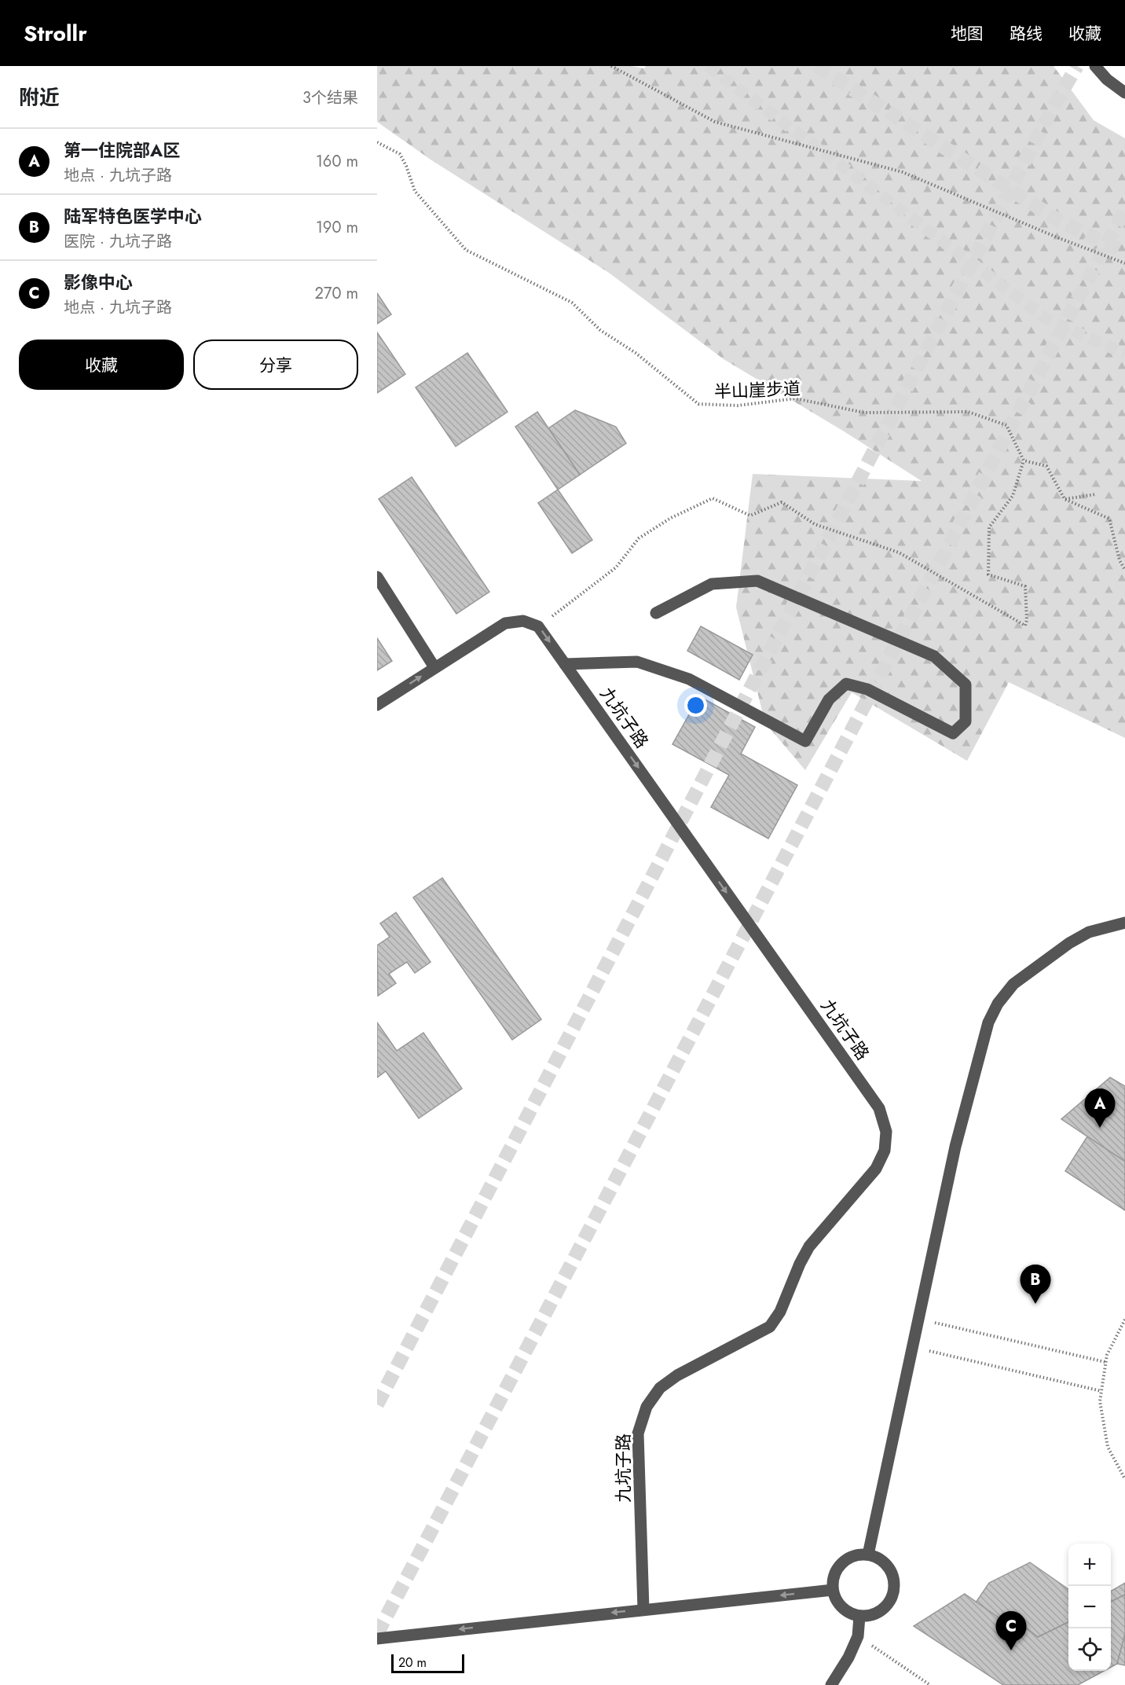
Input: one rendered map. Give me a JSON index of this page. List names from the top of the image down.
{
  "streets": {
    "street": ["九坑子路"],
    "path": ["半山崖步道"]
  },
  "one_way": ["九坑子路"],
  "scale_bar": "20 m",
  "page": {
    "header": "Strollr",
    "nav": ["地图", "路线", "收藏"],
    "heading": ["附近", "3个结果"],
    "list": [
      {
        "mark": "A",
        "name": "第一住院部A区",
        "note": "地点 · 九坑子路",
        "value": "160 m"
      },
      {
        "mark": "B",
        "name": "陆军特色医学中心",
        "note": "医院 · 九坑子路",
        "value": "190 m"
      },
      {
        "mark": "C",
        "name": "影像中心",
        "note": "地点 · 九坑子路",
        "value": "270 m"
      }
    ],
    "buttons": ["收藏", "分享"],
    "pins": ["A", "B", "C"],
    "map_buttons": ["+", "−"],
    "scale": "20 m"
  }
}
